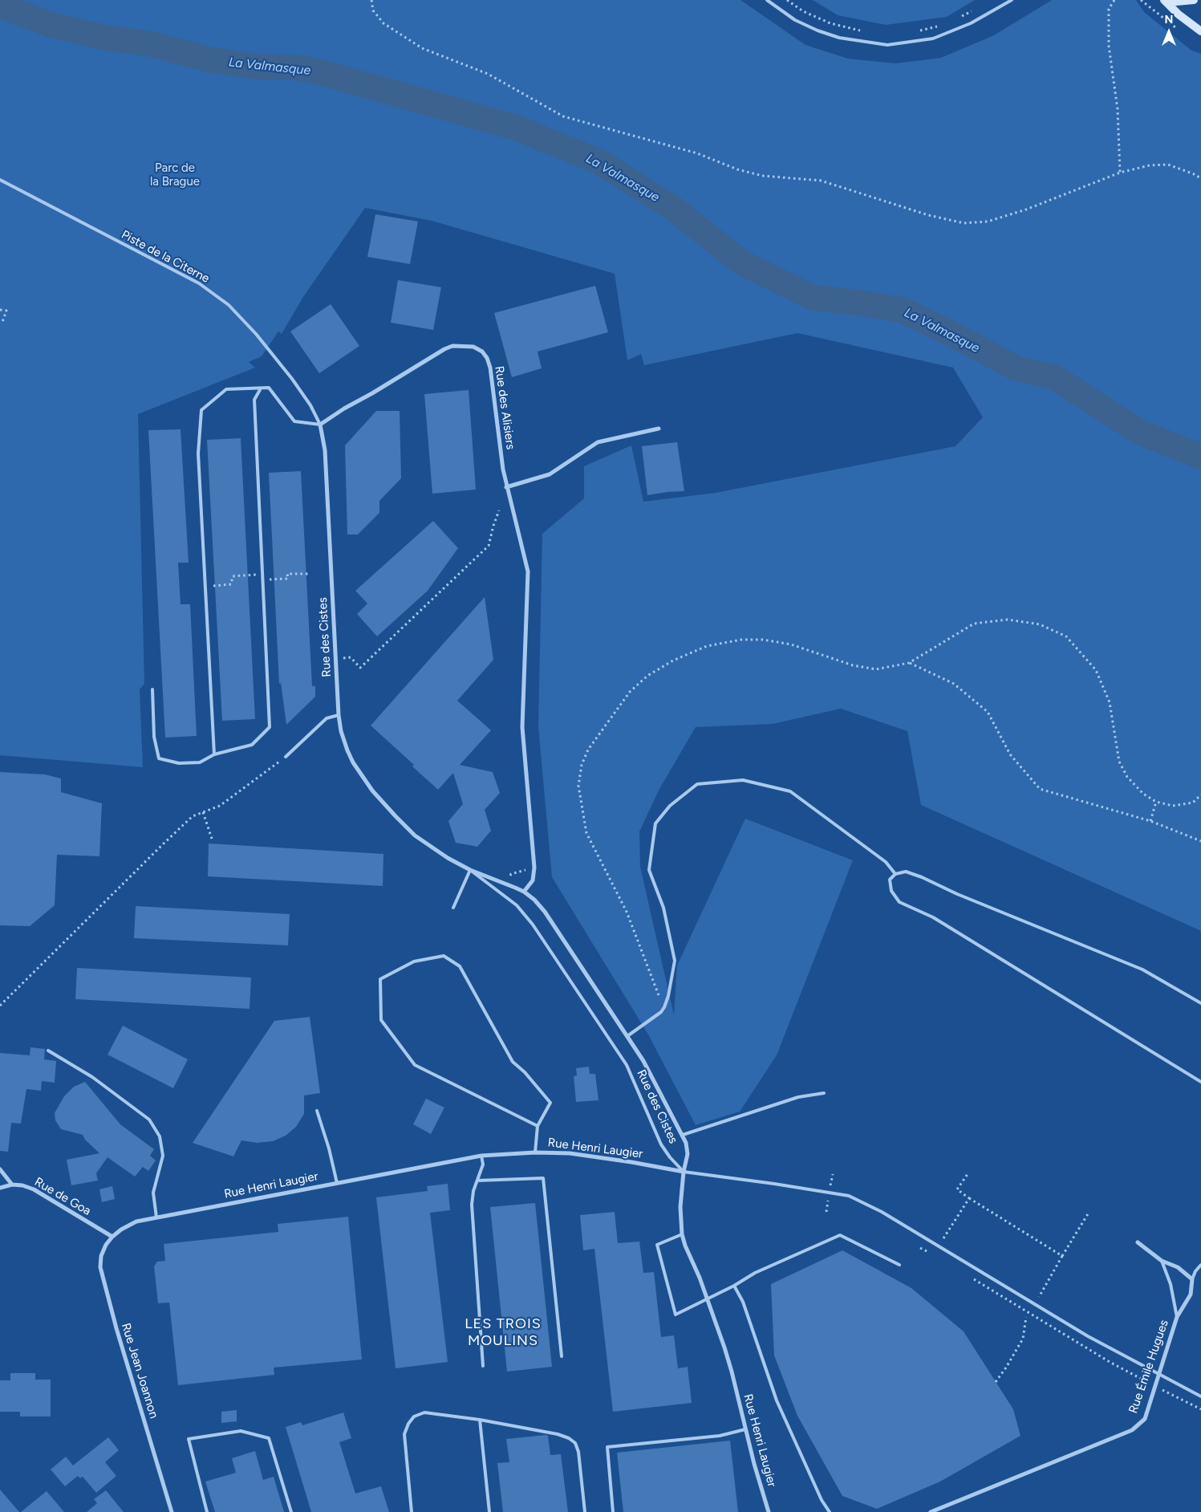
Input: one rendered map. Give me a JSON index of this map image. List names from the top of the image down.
{
  "streets": {
    "street": [
      "Rue des Alisiers",
      "Rue des Cistes",
      "Rue Henri Laugier",
      "Rue de Goa",
      "Rue Émile Hugues",
      "Rue Jean Joannon"
    ],
    "lane": ["Piste de la Citerne"]
  },
  "crossings": [
    ["Piste de la Citerne", "Rue des Alisiers"],
    ["Piste de la Citerne", "Rue des Cistes"],
    ["Rue des Alisiers", "Rue des Cistes"],
    ["Rue des Cistes", "Rue Henri Laugier"],
    ["Rue Henri Laugier", "Rue de Goa"],
    ["Rue Henri Laugier", "Rue Jean Joannon"],
    ["Rue de Goa", "Rue Jean Joannon"]
  ],
  "districts": ["LES TROIS MOULINS"],
  "water": ["La Valmasque"],
  "parks": ["Parc de la Brague"],
  "north": "top"
}
